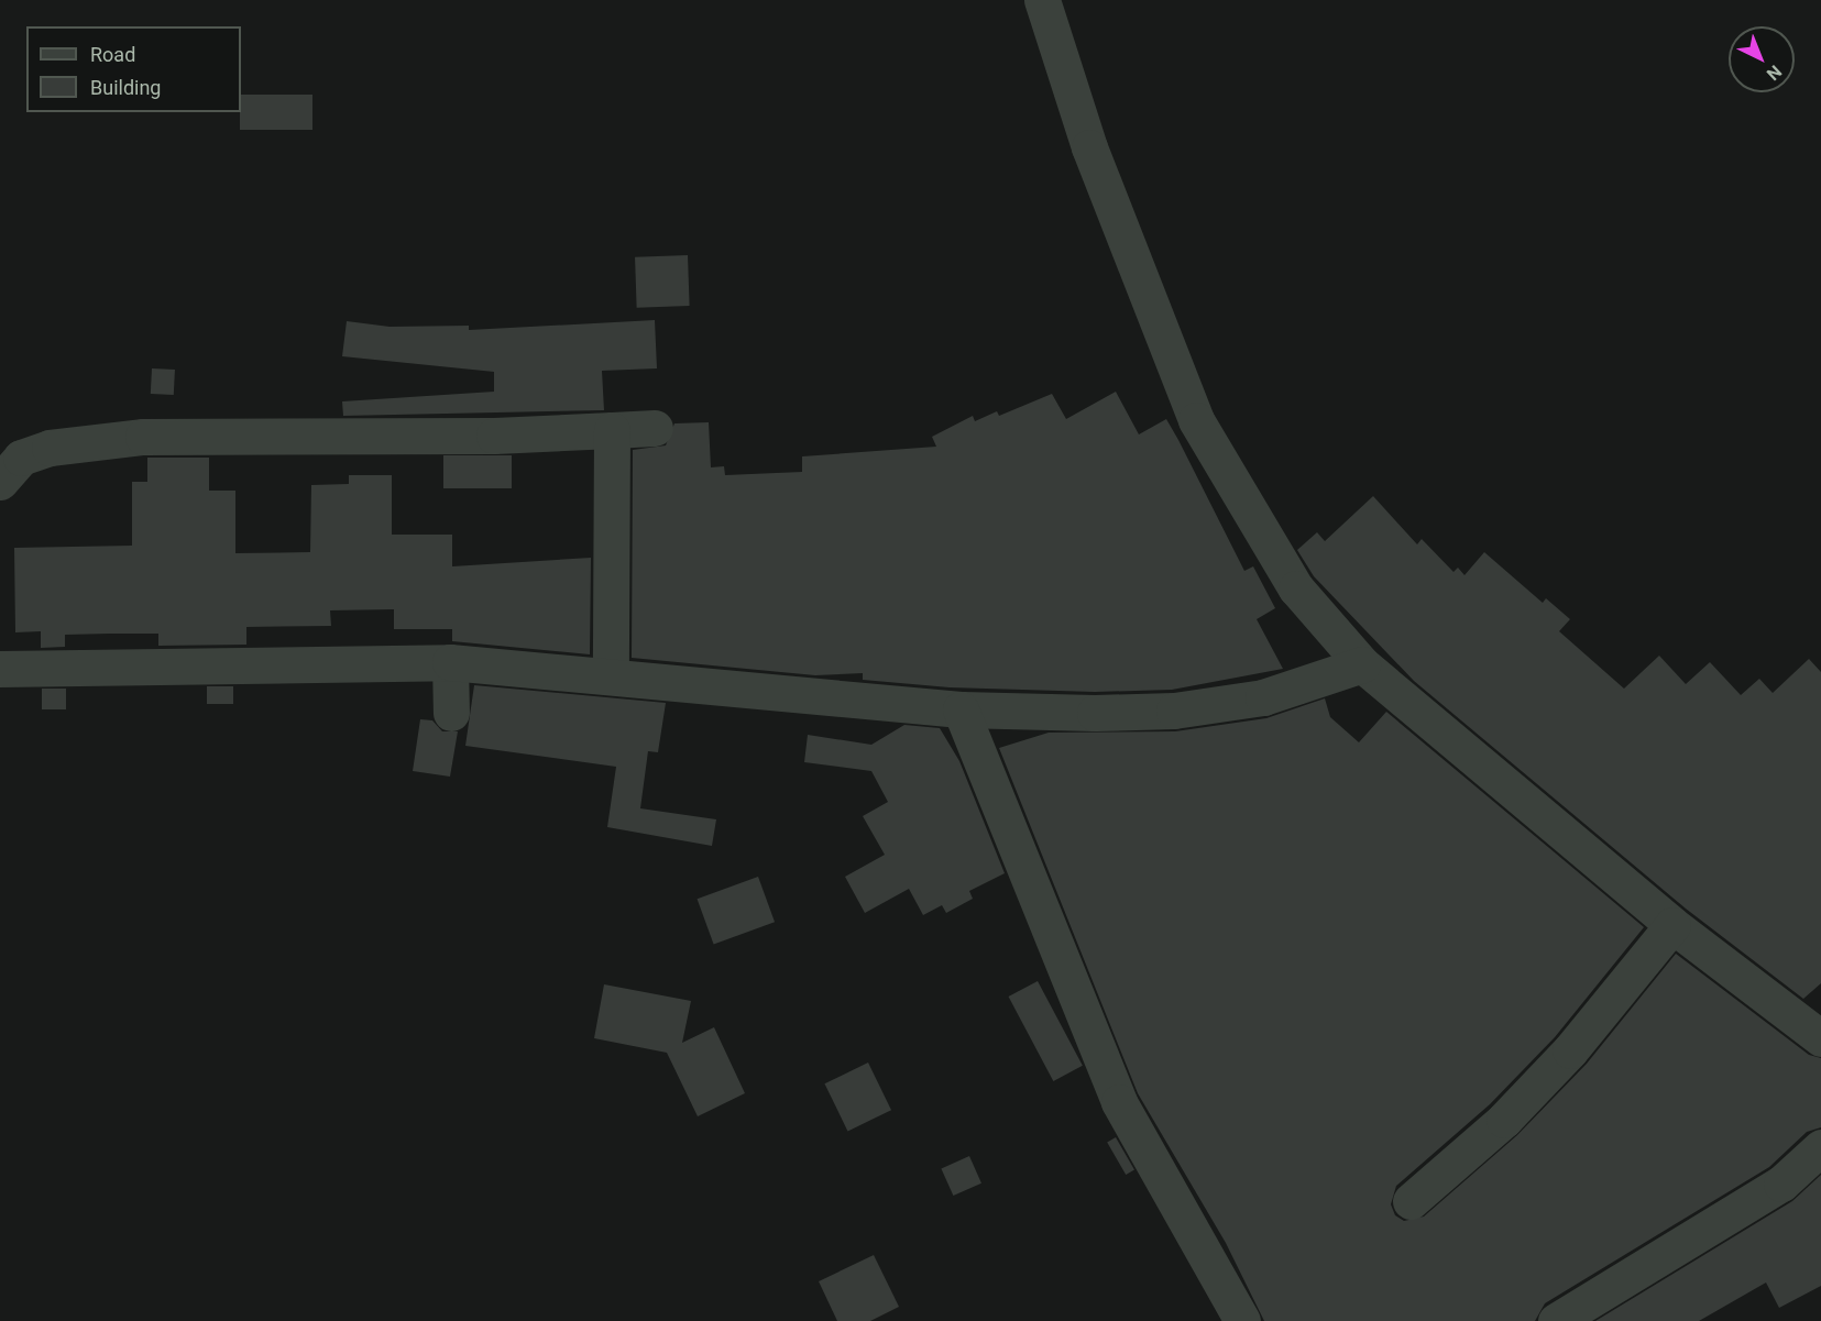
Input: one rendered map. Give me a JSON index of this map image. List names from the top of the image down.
{
  "legend": ["Road", "Building"],
  "north": "bottom right"
}
